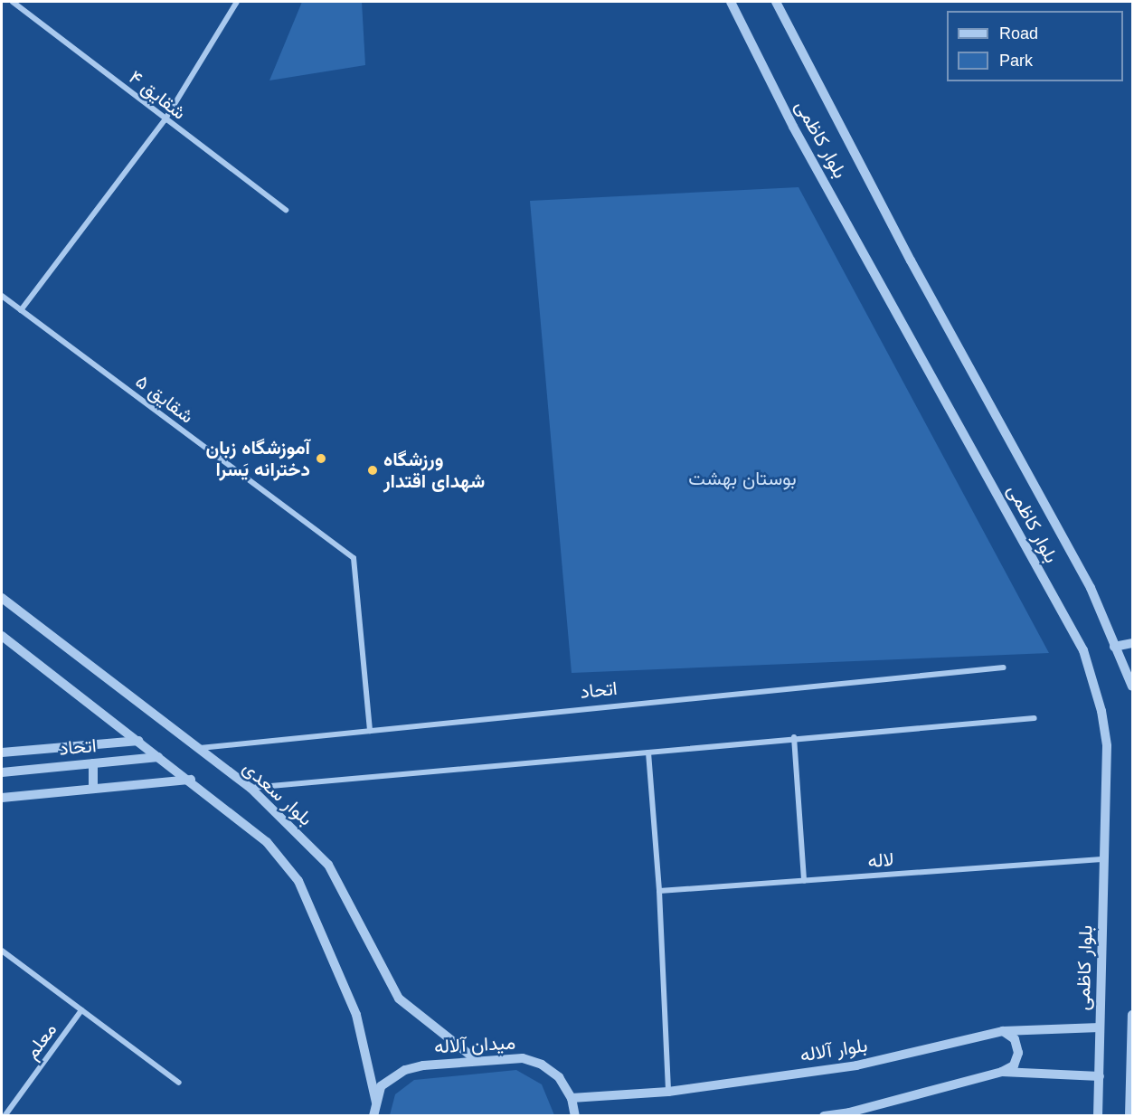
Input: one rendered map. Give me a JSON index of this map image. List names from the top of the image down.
{
  "streets": {
    "street": [
      "شقایق ۴",
      "بلوار کاظمی",
      "شقایق ۵",
      "اتحاد",
      "بلوار سعدی",
      "لاله",
      "معلم",
      "میدان آلاله",
      "بلوار آلاله"
    ]
  },
  "crossings": [
    ["بلوار کاظمی", "لاله"],
    ["بلوار کاظمی", "بلوار آلاله"],
    ["شقایق ۵", "اتحاد"],
    ["اتحاد", "بلوار سعدی"],
    ["بلوار سعدی", "میدان آلاله"],
    ["میدان آلاله", "بلوار آلاله"]
  ],
  "parks": ["بوستان بهشت"],
  "places": ["آموزشگاه زبان دخترانه یَسرا", "ورزشگاه شهدای اقتدار"],
  "legend": ["Road", "Park"]
}
